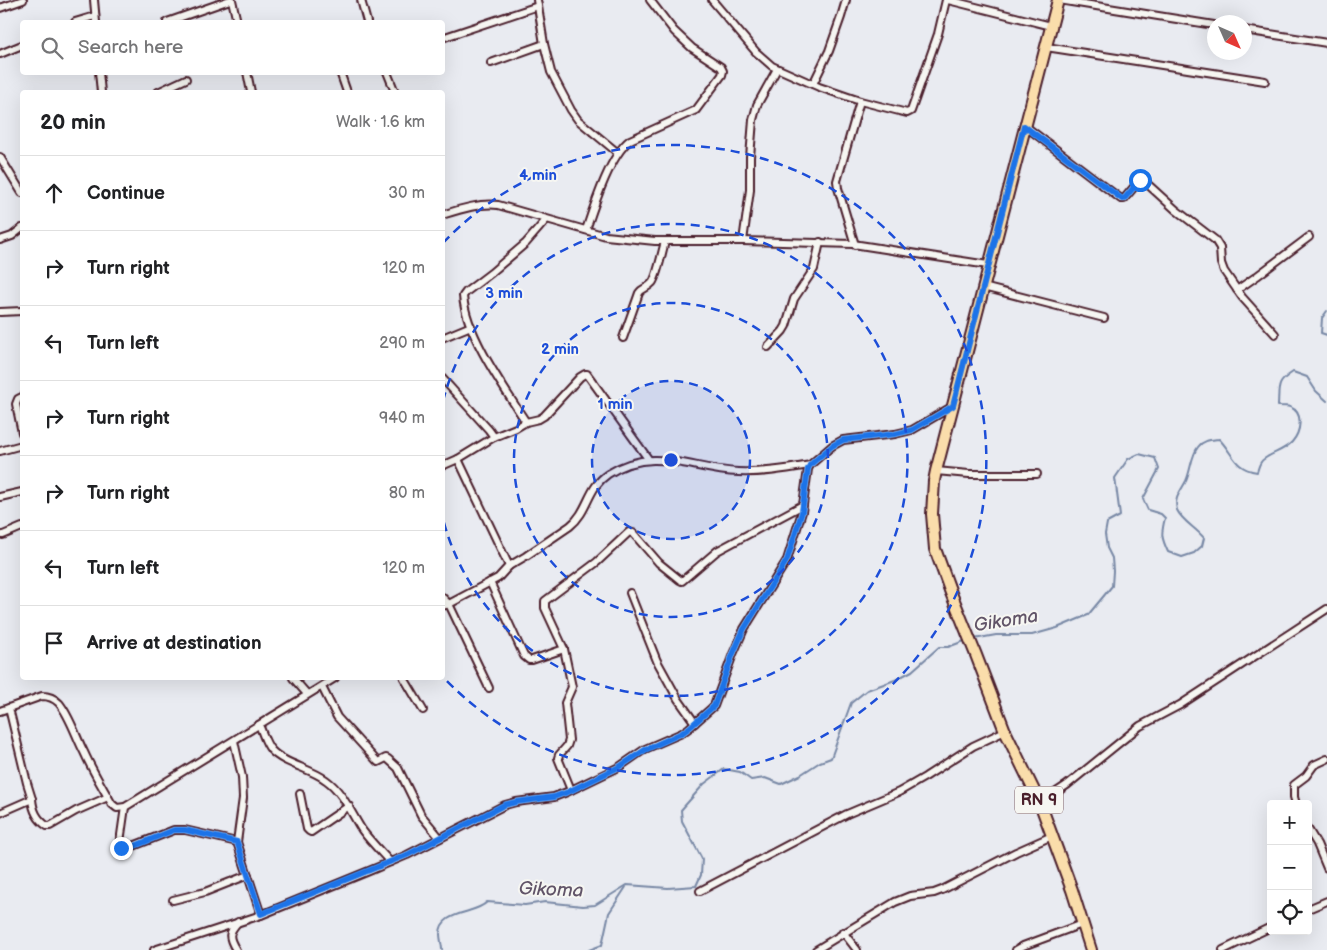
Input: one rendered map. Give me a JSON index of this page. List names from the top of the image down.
{
  "streets": {
    "main road": ["RN 9"]
  },
  "water": ["Gikoma"],
  "north": "bottom right",
  "page": {
    "search": "Search here",
    "heading": ["20 min", "Walk · 1.6 km"],
    "list": [
      ["Continue", "30 m"],
      ["Turn right", "120 m"],
      ["Turn left", "290 m"],
      ["Turn right", "940 m"],
      ["Turn right", "80 m"],
      ["Turn left", "120 m"],
      "Arrive at destination"
    ],
    "map_buttons": ["+", "−"]
  },
  "rings": [
    "4 min",
    "3 min",
    "2 min",
    "1 min"
  ]
}
